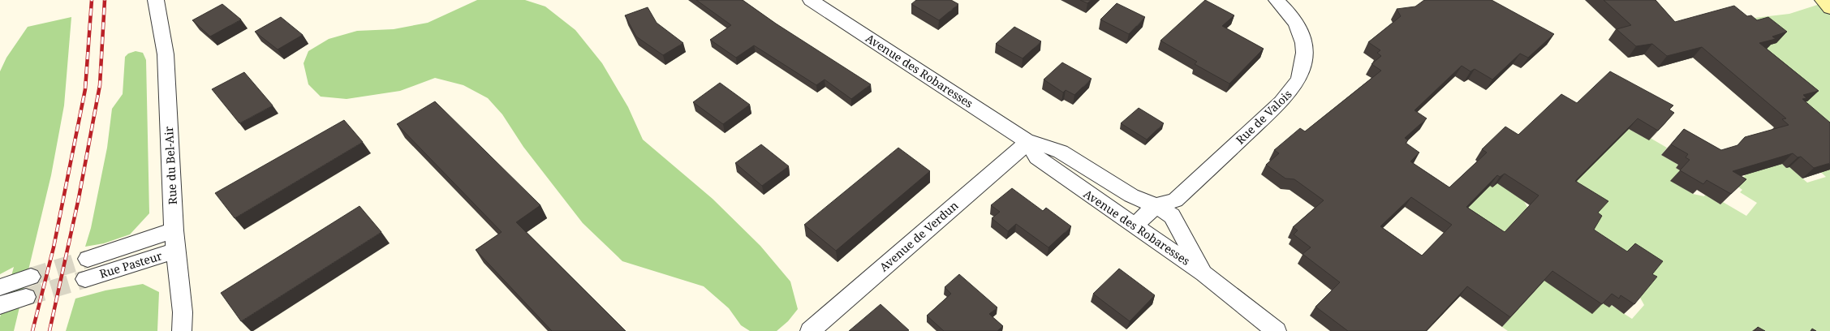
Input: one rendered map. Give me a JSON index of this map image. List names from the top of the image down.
{
  "streets": {
    "street": [
      "Avenue des Robaresses",
      "Rue de Valois",
      "Rue du Bel-Air",
      "Avenue de Verdun",
      "Rue Pasteur"
    ]
  },
  "crossings": [
    ["Avenue des Robaresses", "Rue de Valois"],
    ["Avenue des Robaresses", "Avenue de Verdun"],
    ["Rue du Bel-Air", "Rue Pasteur"]
  ]
}
